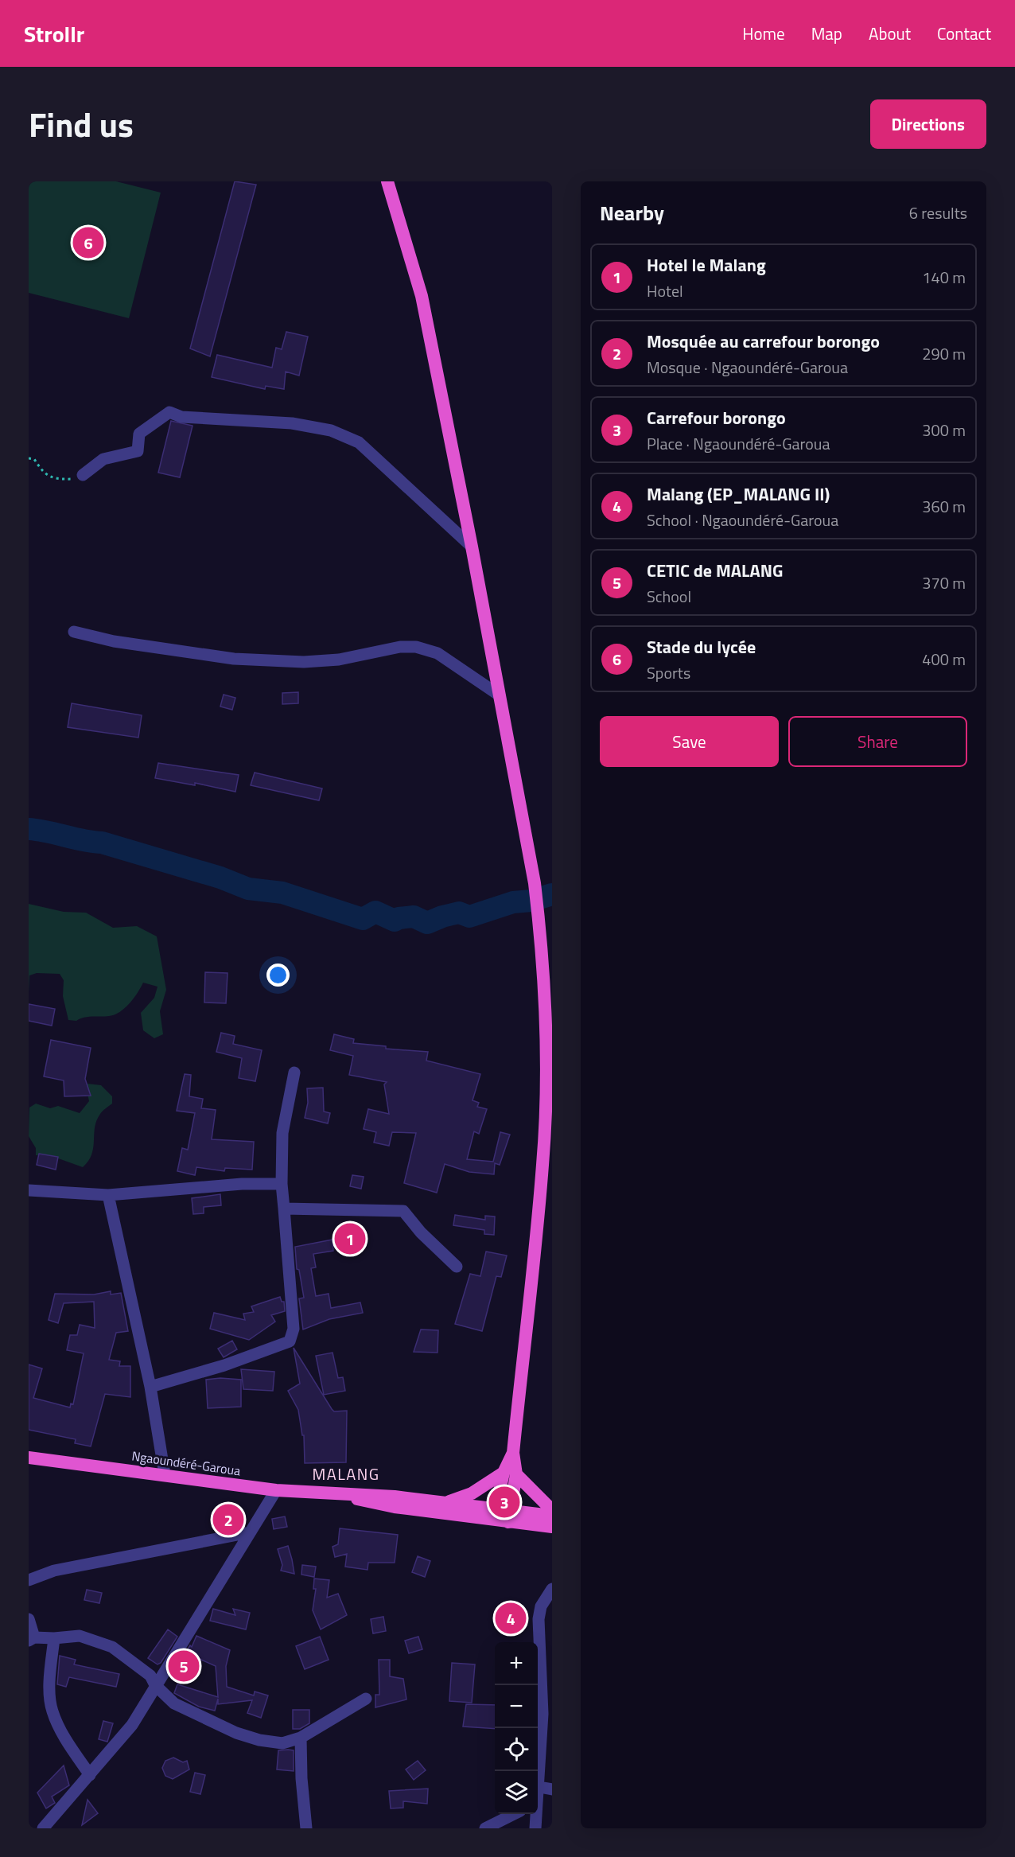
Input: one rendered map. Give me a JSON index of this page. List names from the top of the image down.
{
  "streets": {
    "highway": ["Ngaoundéré-Garoua"]
  },
  "districts": ["MALANG"],
  "page": {
    "header": "Strollr",
    "nav": [
      "Home",
      "Map",
      "About",
      "Contact"
    ],
    "title": "Find us",
    "buttons": [
      "Directions",
      ["Save", "Share"]
    ],
    "heading": ["Nearby", "6 results"],
    "pins": [
      "6",
      "1",
      "3",
      "2",
      "4",
      "5"
    ],
    "list": [
      {
        "mark": "1",
        "name": "Hotel le Malang",
        "note": "Hotel",
        "value": "140 m"
      },
      {
        "mark": "2",
        "name": "Mosquée au carrefour borongo",
        "note": "Mosque · Ngaoundéré-Garoua",
        "value": "290 m"
      },
      {
        "mark": "3",
        "name": "Carrefour borongo",
        "note": "Place · Ngaoundéré-Garoua",
        "value": "300 m"
      },
      {
        "mark": "4",
        "name": "Malang (EP_MALANG II)",
        "note": "School · Ngaoundéré-Garoua",
        "value": "360 m"
      },
      {
        "mark": "5",
        "name": "CETIC de MALANG",
        "note": "School",
        "value": "370 m"
      },
      {
        "mark": "6",
        "name": "Stade du lycée",
        "note": "Sports",
        "value": "400 m"
      }
    ],
    "map_buttons": ["+", "−"]
  }
}
